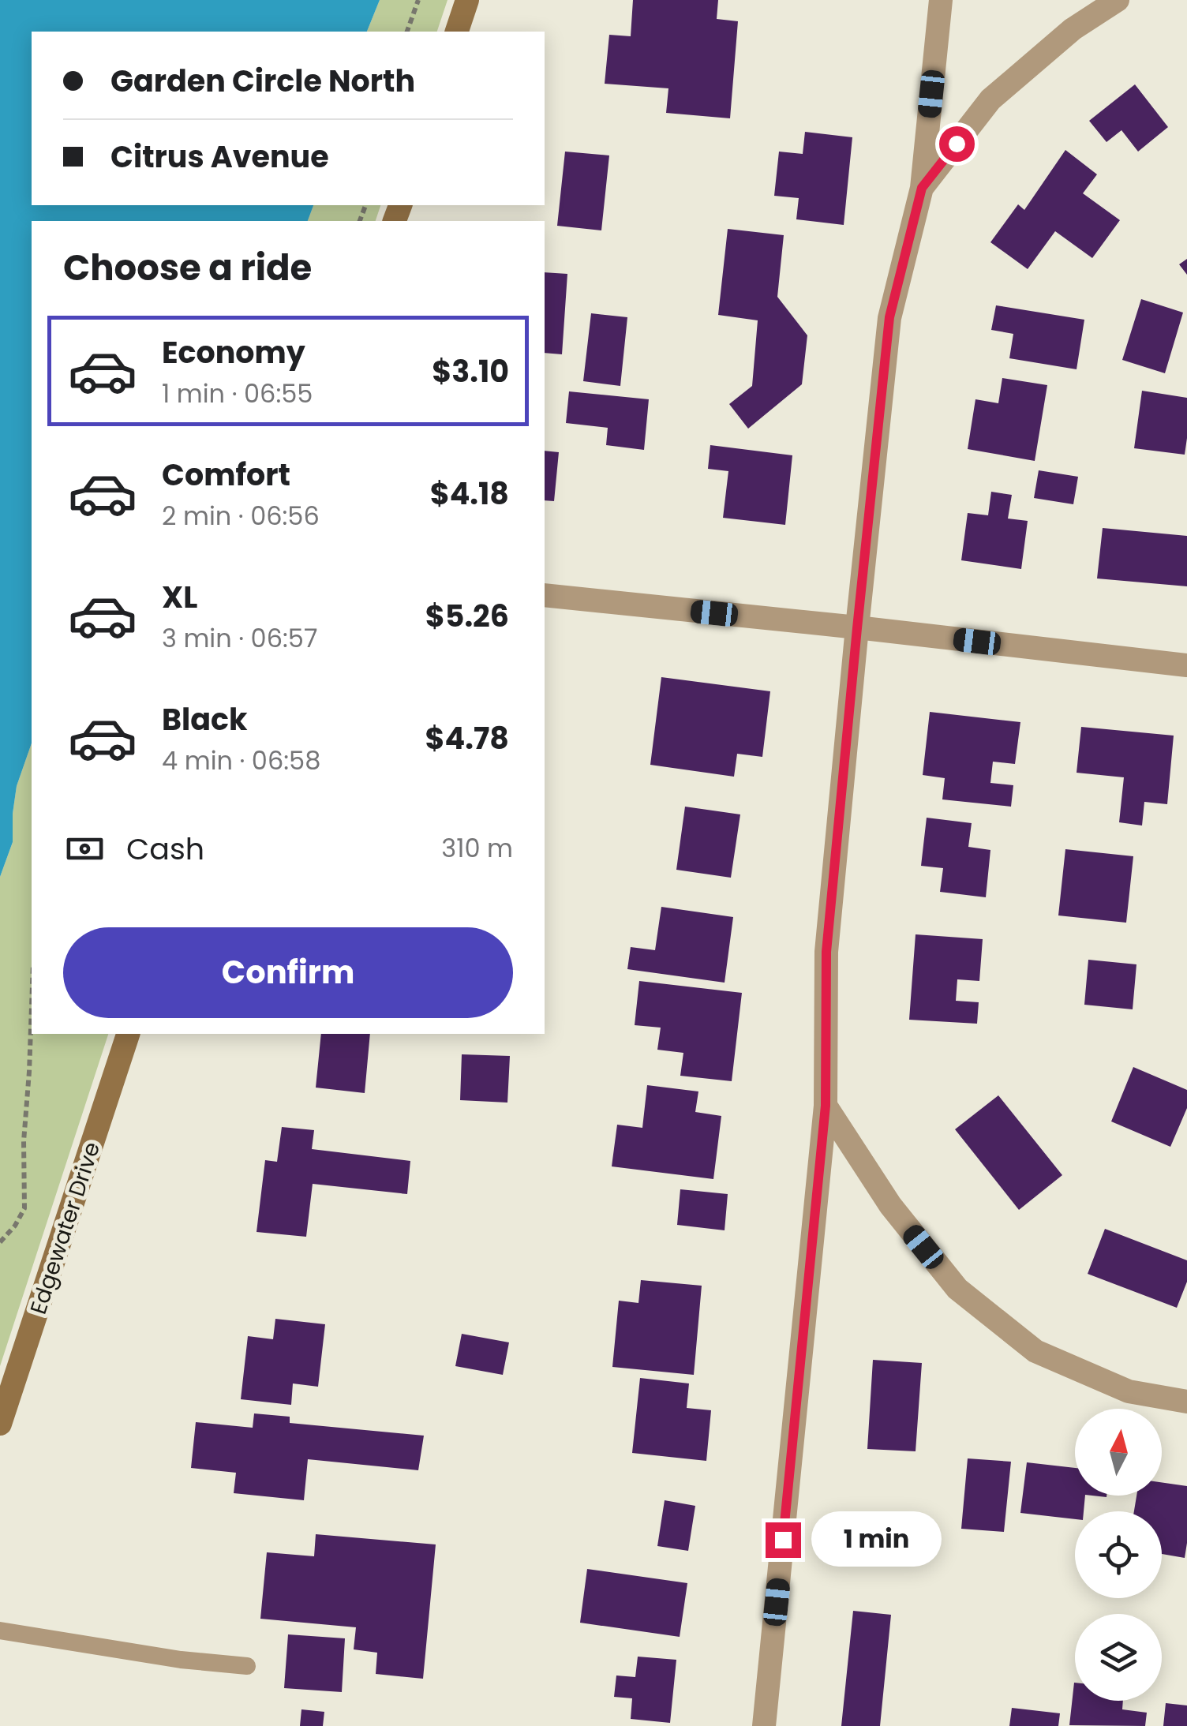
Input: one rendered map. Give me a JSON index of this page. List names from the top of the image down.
{
  "streets": {
    "main road": ["Edgewater Drive"]
  },
  "north": "top",
  "page": {
    "banner": ["Garden Circle North", "Citrus Avenue"],
    "heading": "Choose a ride",
    "list": [
      {
        "name": "Economy",
        "note": "1 min · 06:55",
        "value": "$3.10"
      },
      {
        "name": "Comfort",
        "note": "2 min · 06:56",
        "value": "$4.18"
      },
      {
        "name": "XL",
        "note": "3 min · 06:57",
        "value": "$5.26"
      },
      {
        "name": "Black",
        "note": "4 min · 06:58",
        "value": "$4.78"
      }
    ],
    "pay": ["Cash", "310 m"],
    "buttons": "Confirm",
    "bubble": "1 min"
  }
}
